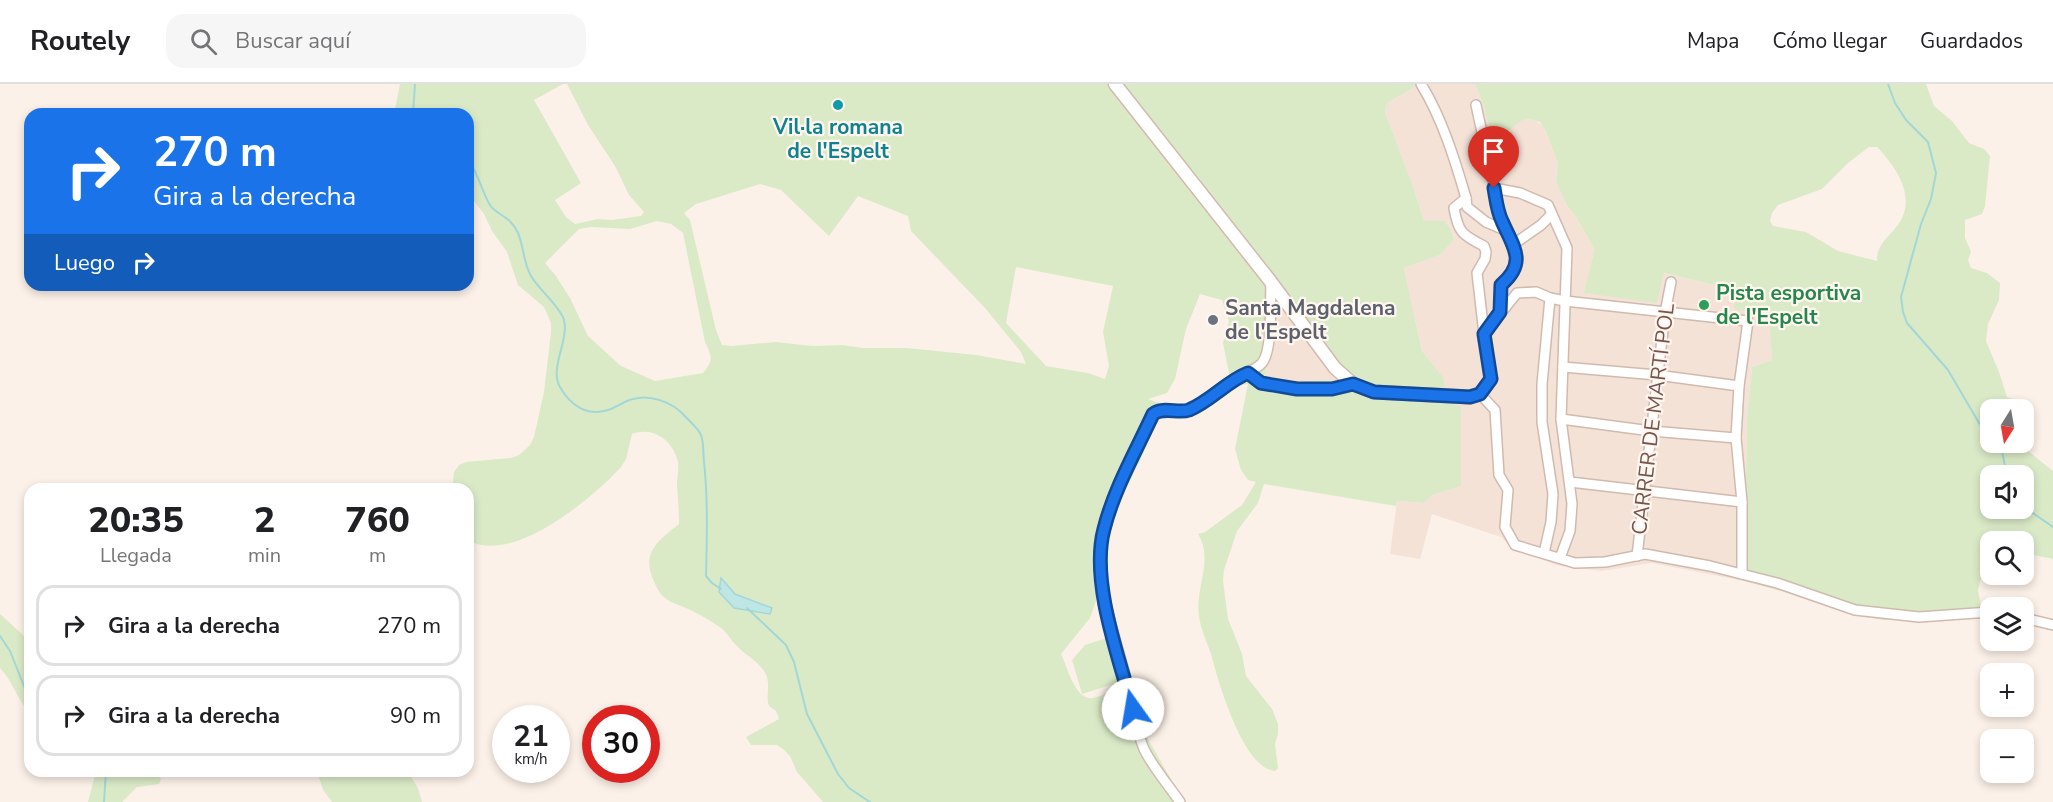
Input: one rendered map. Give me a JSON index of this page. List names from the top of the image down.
{
  "streets": {
    "street": ["CARRER DE MARTÍ POL"]
  },
  "places": ["Vil·la romana de l'Espelt", "Pista esportiva de l'Espelt", "Santa Magdalena de l'Espelt"],
  "north": "bottom",
  "page": {
    "header": "Routely",
    "search": "Buscar aquí",
    "nav": ["Mapa", "Cómo llegar", "Guardados"],
    "turn": ["270 m", "Gira a la derecha"],
    "then": "Luego",
    "map_buttons": ["+", "−"],
    "eta": [
      "20:35",
      "Llegada",
      "2",
      "min",
      "760",
      "m"
    ],
    "list": [
      {
        "name": "Gira a la derecha",
        "value": "270 m"
      },
      {
        "name": "Gira a la derecha",
        "value": "90 m"
      }
    ],
    "speed": "21 km/h",
    "limit": "30"
  }
}
